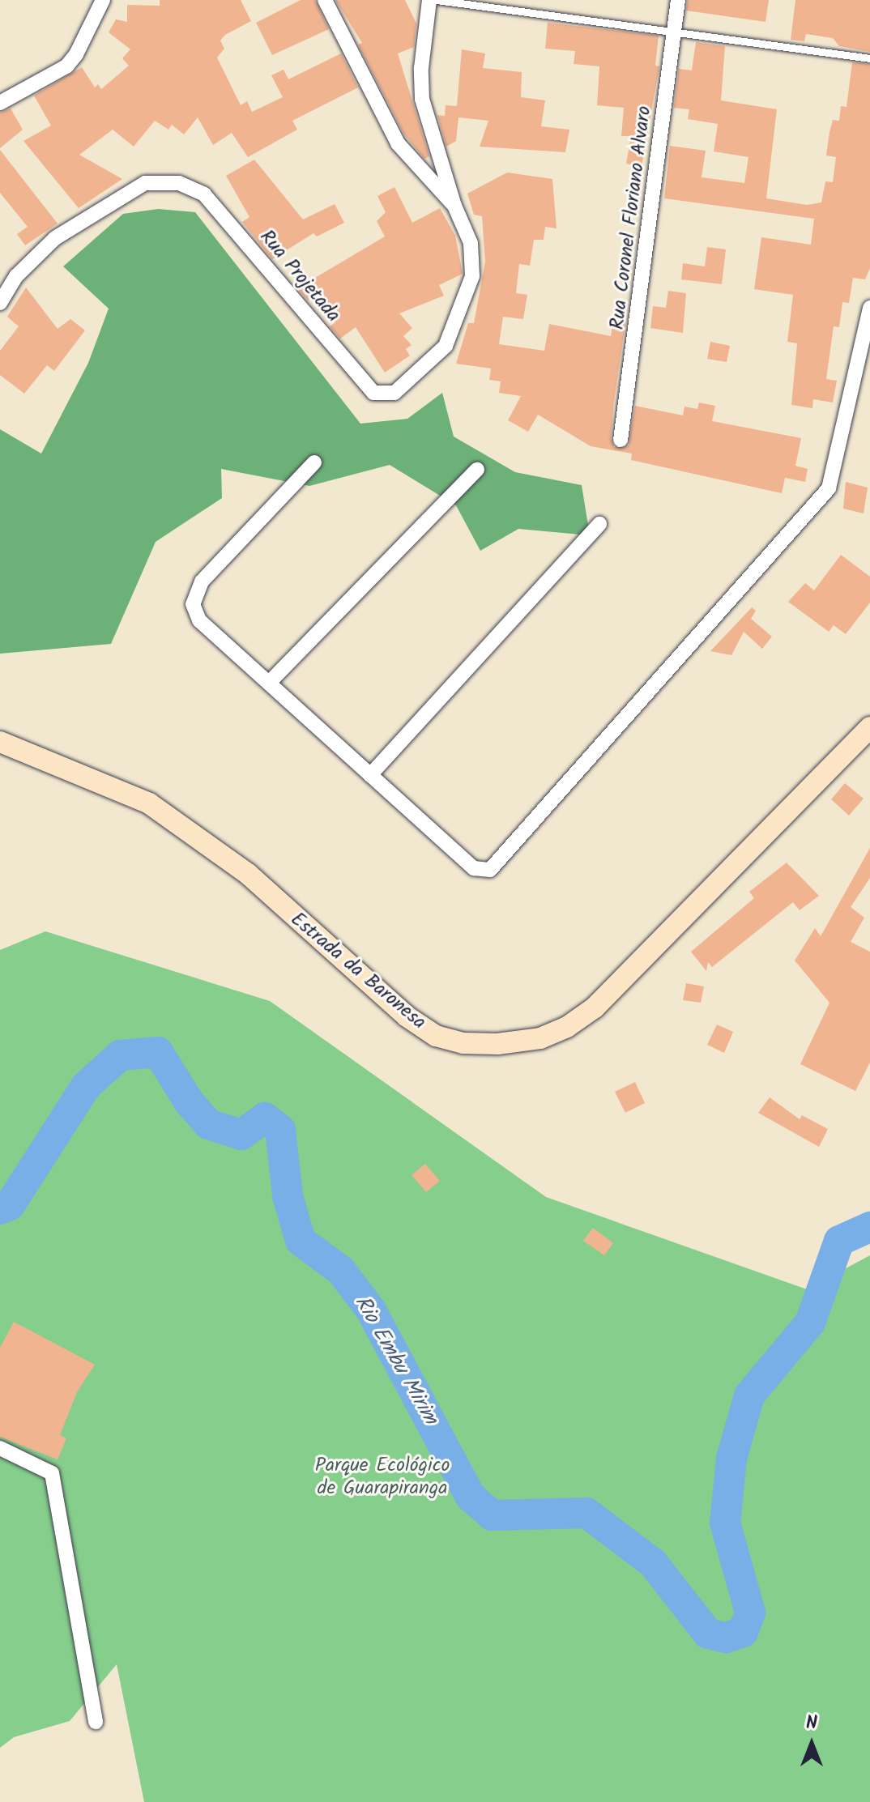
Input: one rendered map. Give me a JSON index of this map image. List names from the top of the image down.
{
  "streets": {
    "main road": ["Estrada da Baronesa"],
    "street": ["Rua Coronel Floriano Alvaro", "Rua Projetada"]
  },
  "water": ["Rio Embu Mirim"],
  "parks": ["Parque Ecológico de Guarapiranga"],
  "north": "top"
}
